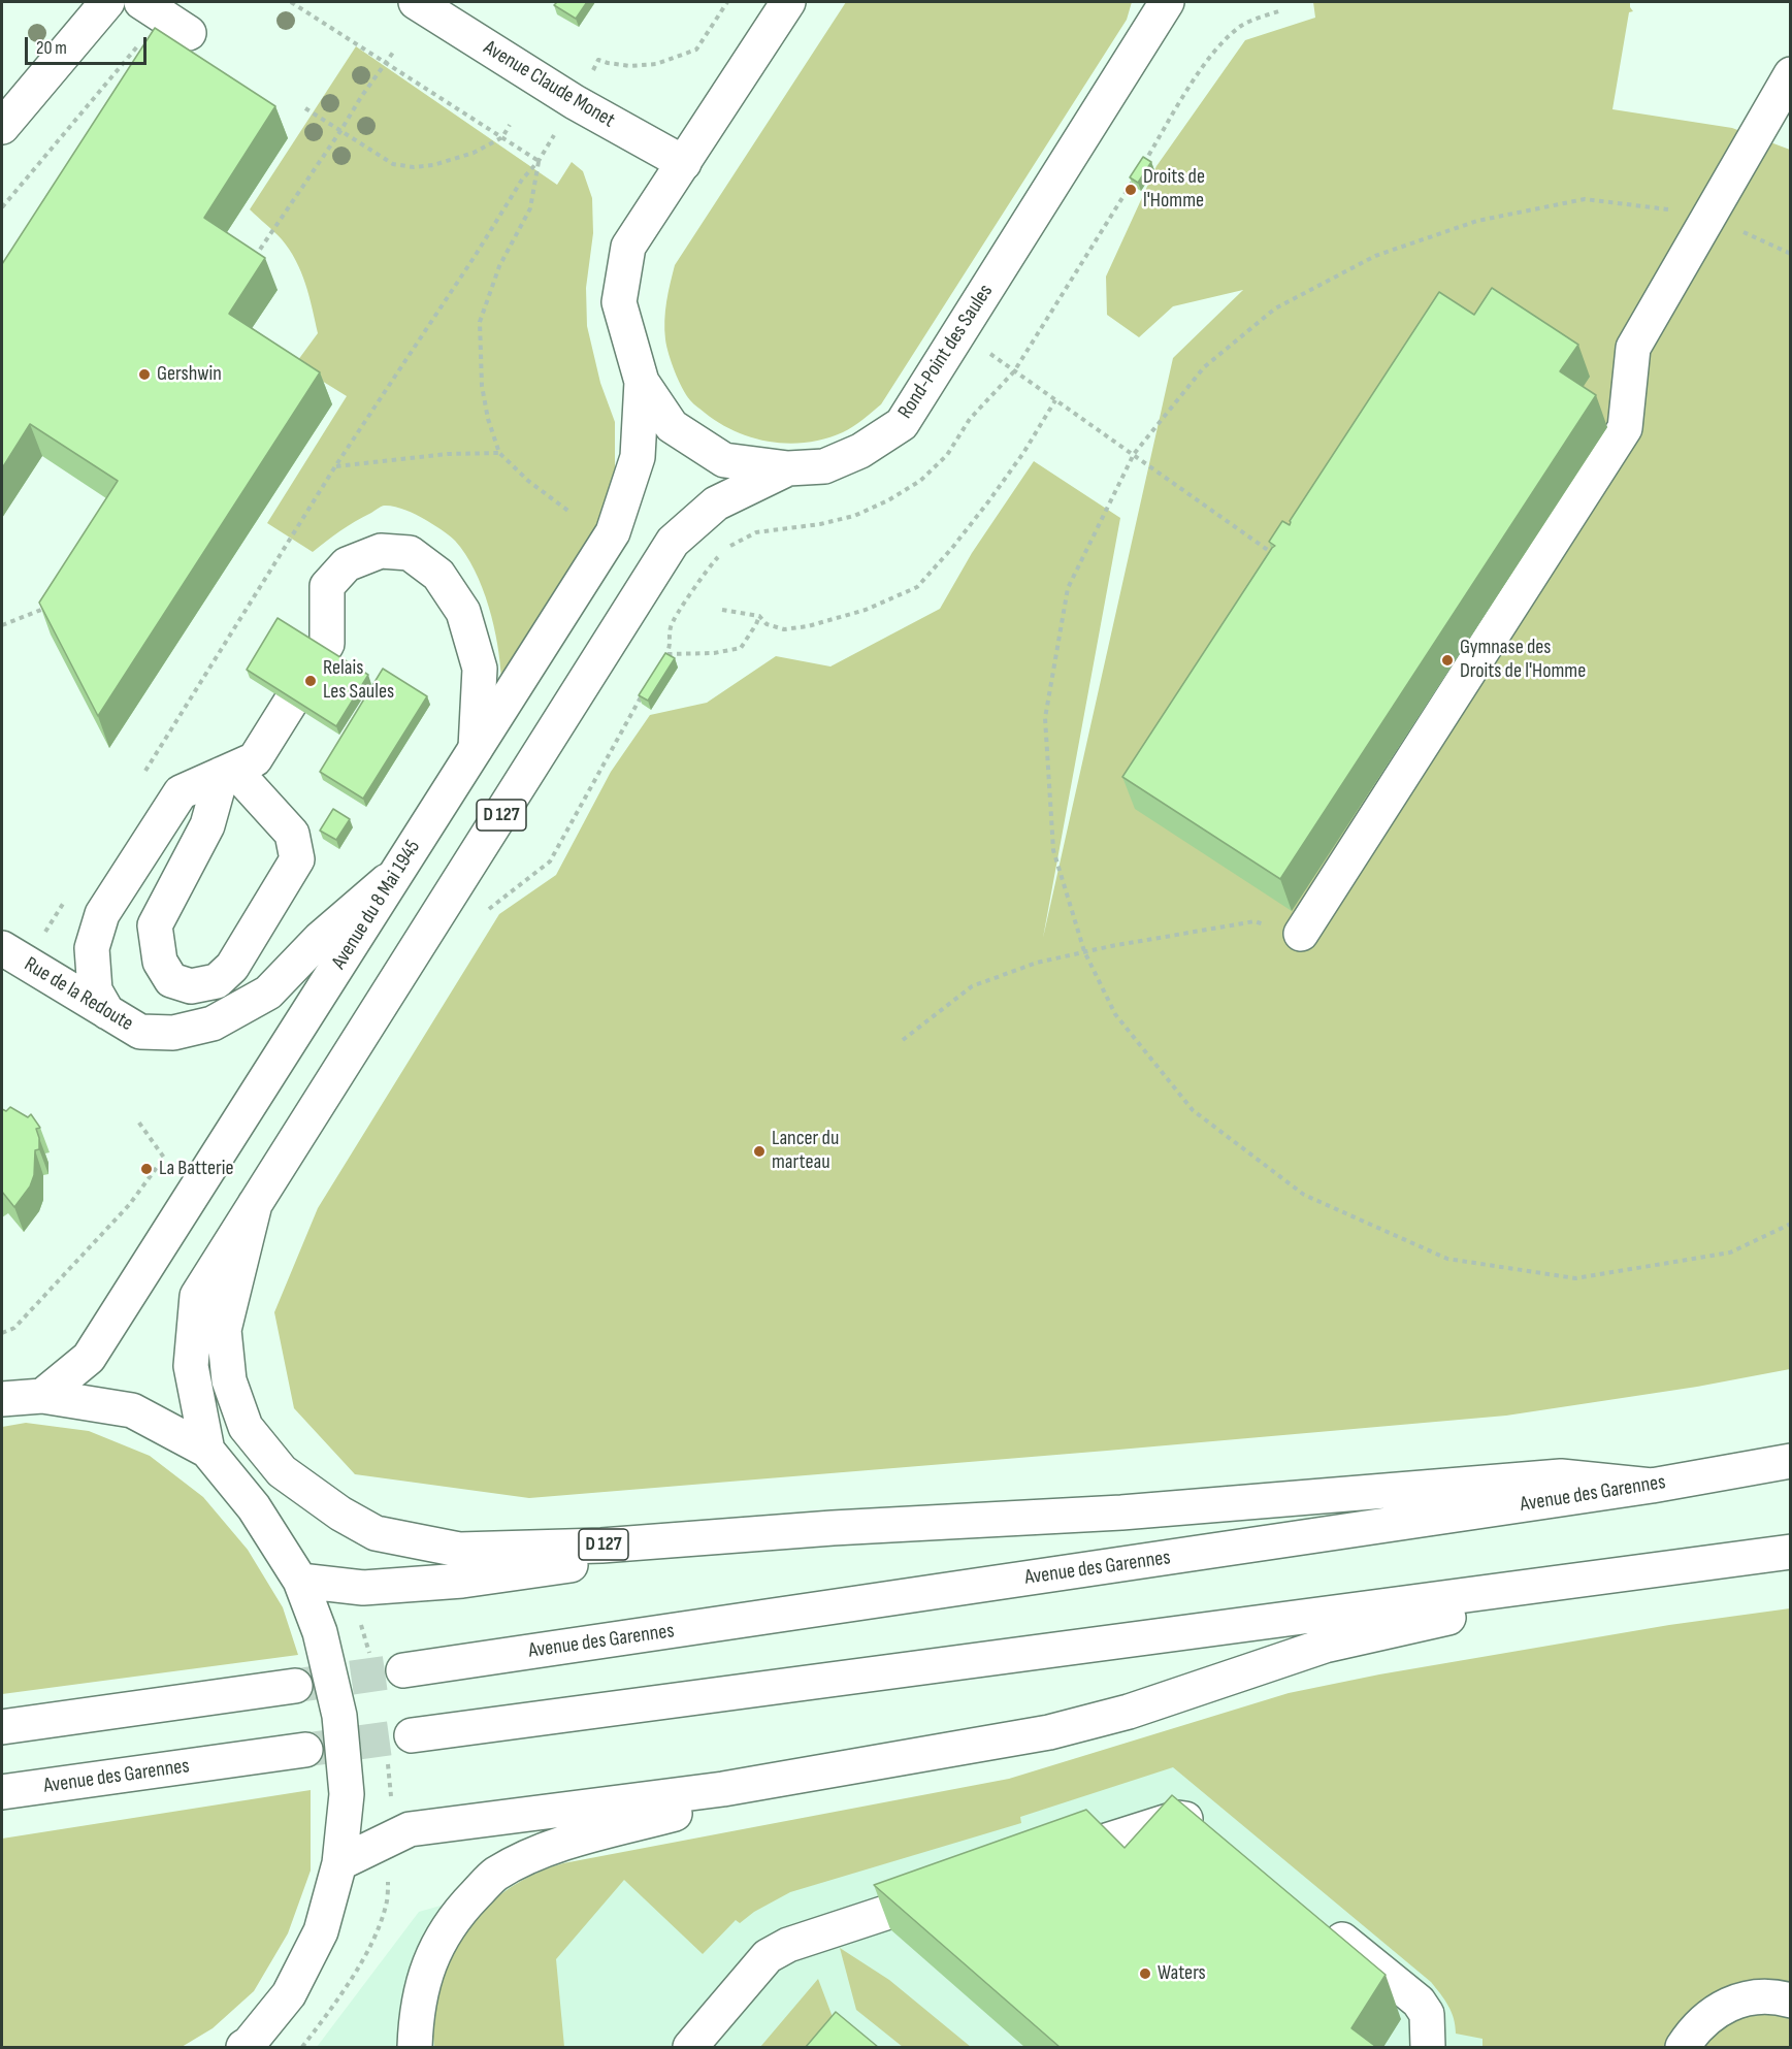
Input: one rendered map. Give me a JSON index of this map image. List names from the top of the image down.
{
  "streets": {
    "main road": [
      "Avenue Claude Monet",
      "Rond-Point des Saules",
      "D 127",
      "Avenue du 8 Mai 1945",
      "Rue de la Redoute",
      "Avenue des Garennes"
    ]
  },
  "crossings": [
    ["Avenue Claude Monet", "Rond-Point des Saules"],
    ["Rond-Point des Saules", "D 127"],
    ["Rond-Point des Saules", "Avenue du 8 Mai 1945"],
    ["Avenue du 8 Mai 1945", "Rue de la Redoute"]
  ],
  "places": [
    "Droits de l'Homme",
    "Gershwin",
    "Gymnase des Droits de l'Homme",
    "Relais Les Saules",
    "Lancer du marteau",
    "La Batterie",
    "Waters"
  ],
  "scale_bar": "20 m"
}
